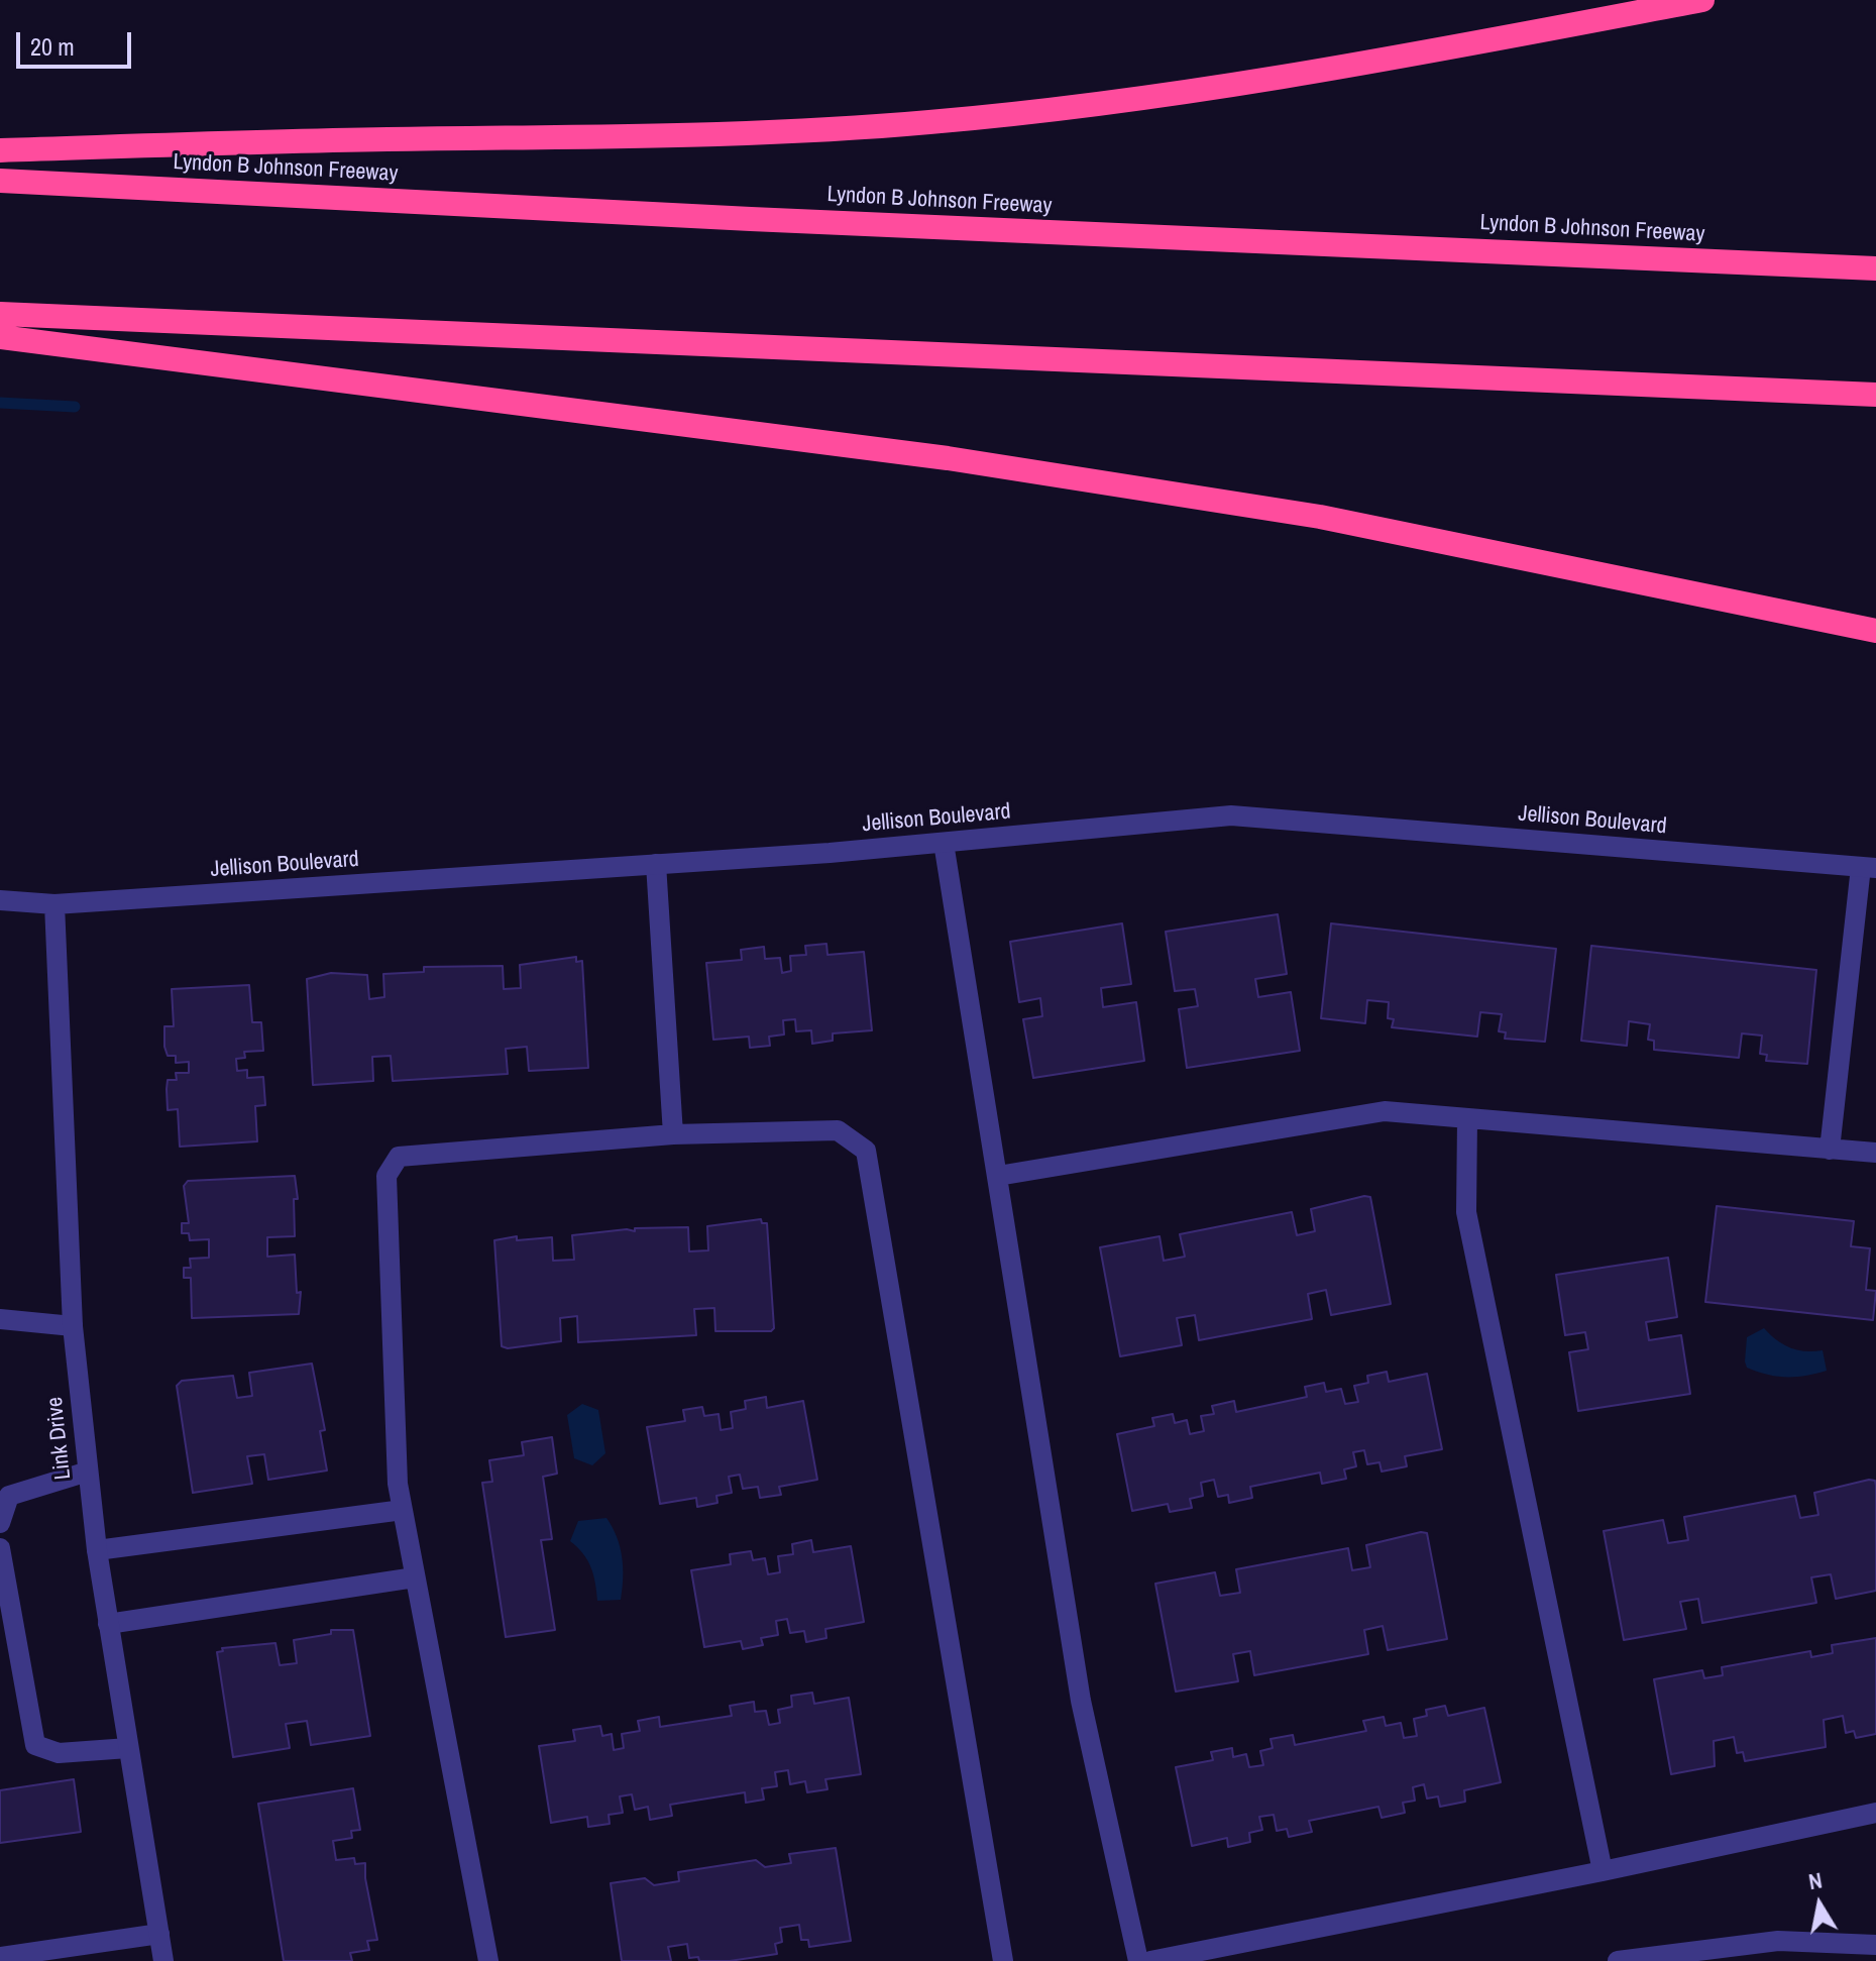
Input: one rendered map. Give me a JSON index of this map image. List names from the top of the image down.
{
  "streets": {
    "highway": ["Lyndon B Johnson Freeway"],
    "street": ["Jellison Boulevard", "Link Drive"]
  },
  "crossings": [
    ["Jellison Boulevard", "Link Drive"]
  ],
  "scale_bar": "20 m",
  "north": "top"
}
